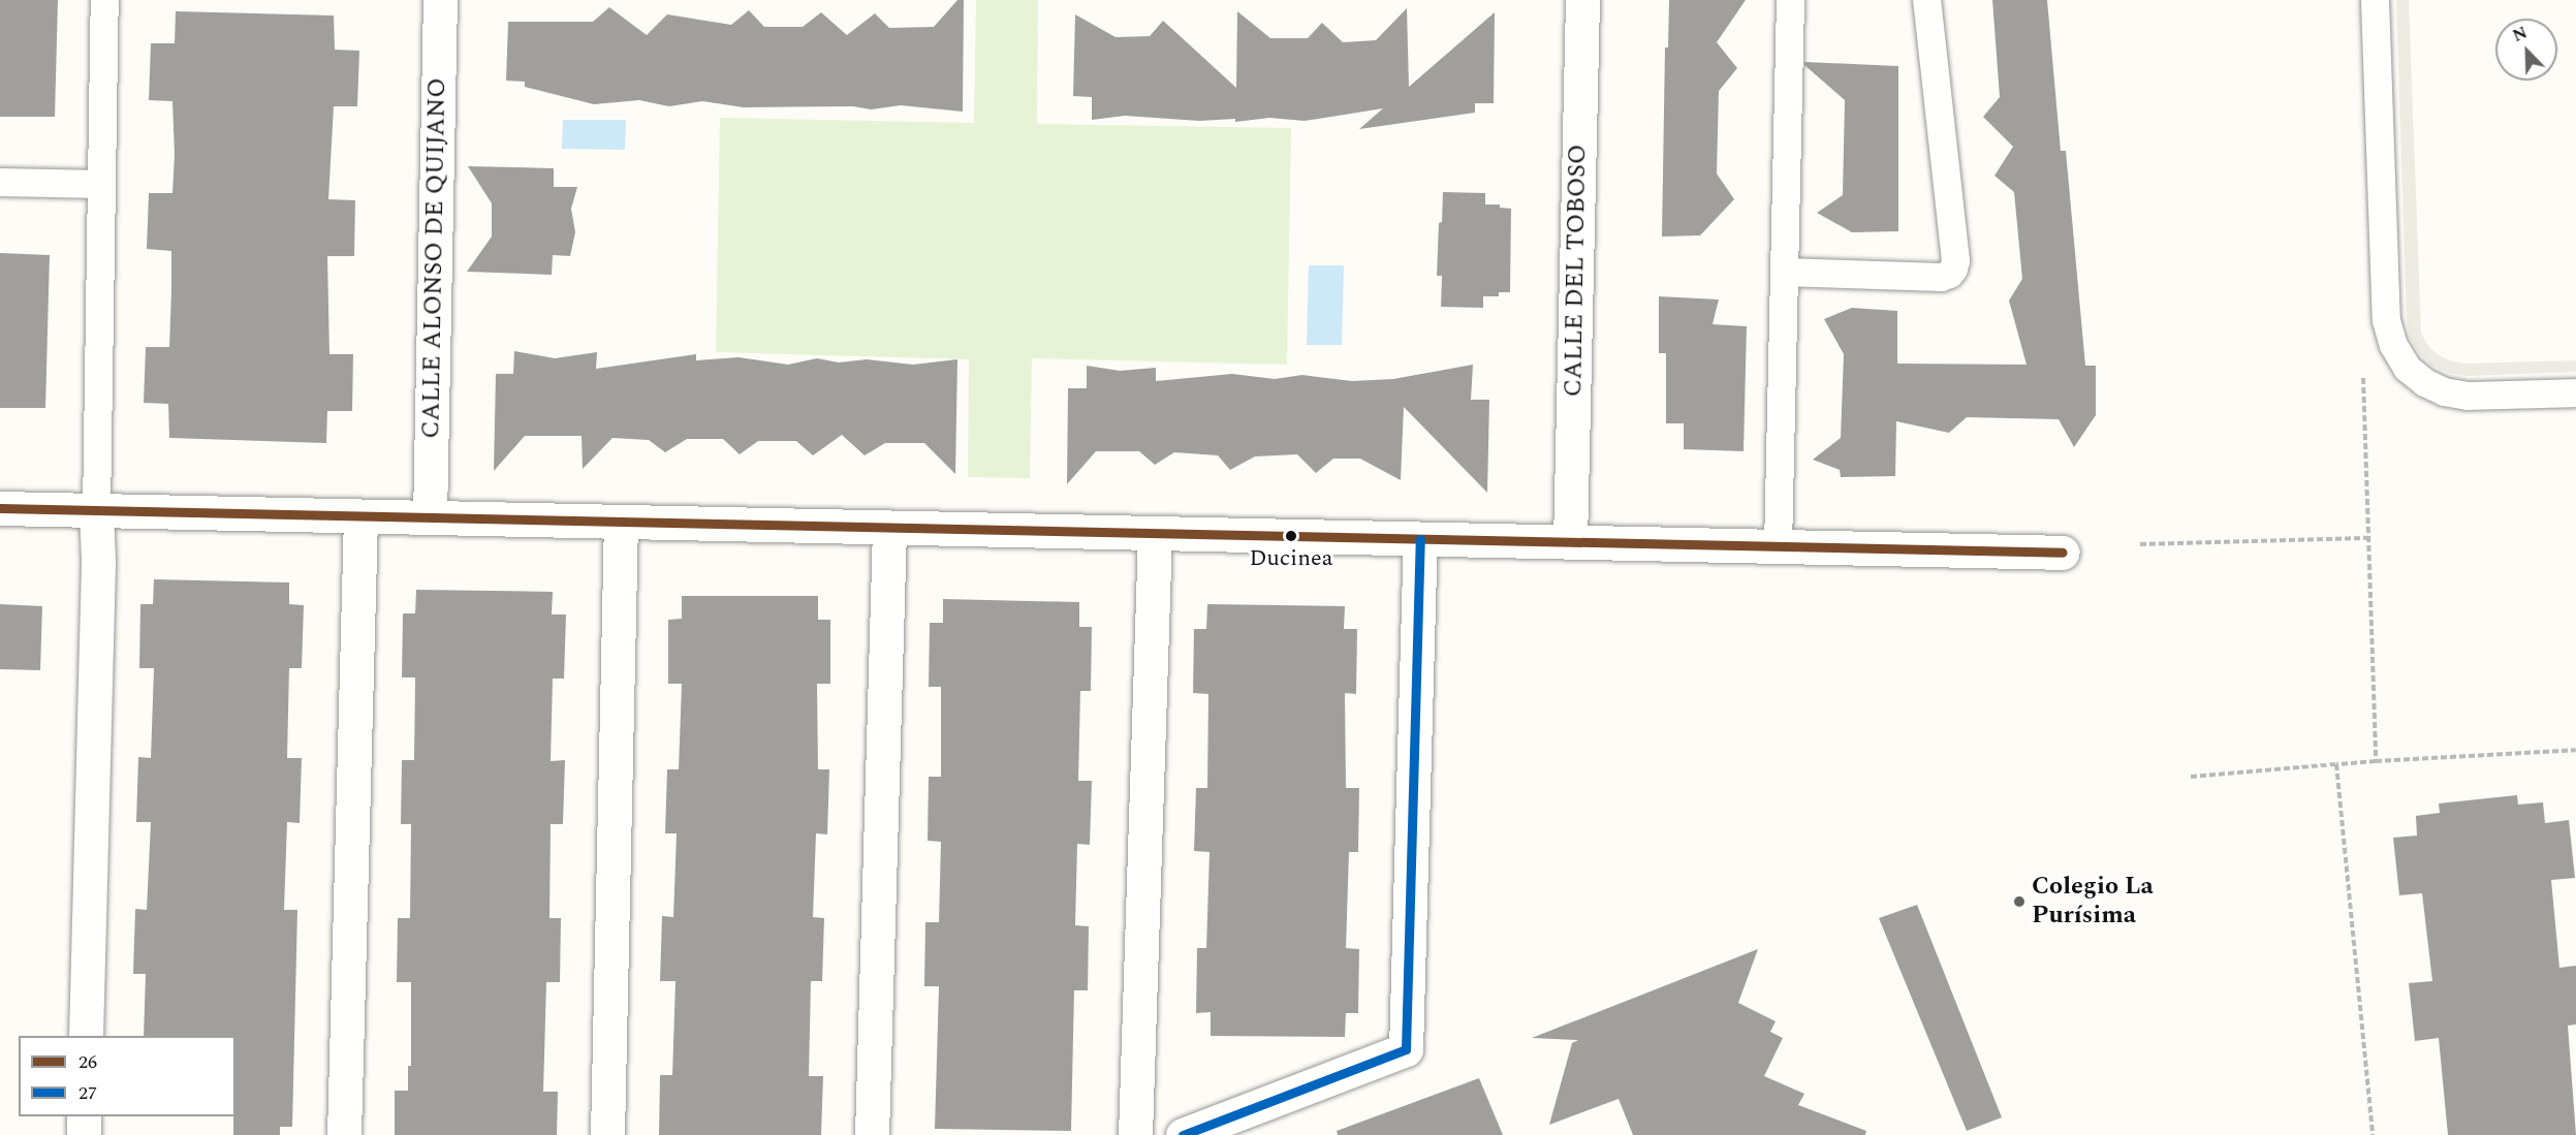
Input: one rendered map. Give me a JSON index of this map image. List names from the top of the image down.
{
  "streets": {
    "street": ["CALLE ALONSO DE QUIJANO", "CALLE DEL TOBOSO"]
  },
  "places": ["Ducinea", "Colegio La Purísima"],
  "lines": ["transit line 26", "transit line 27"],
  "legend": ["26", "27"],
  "north": "top left"
}
